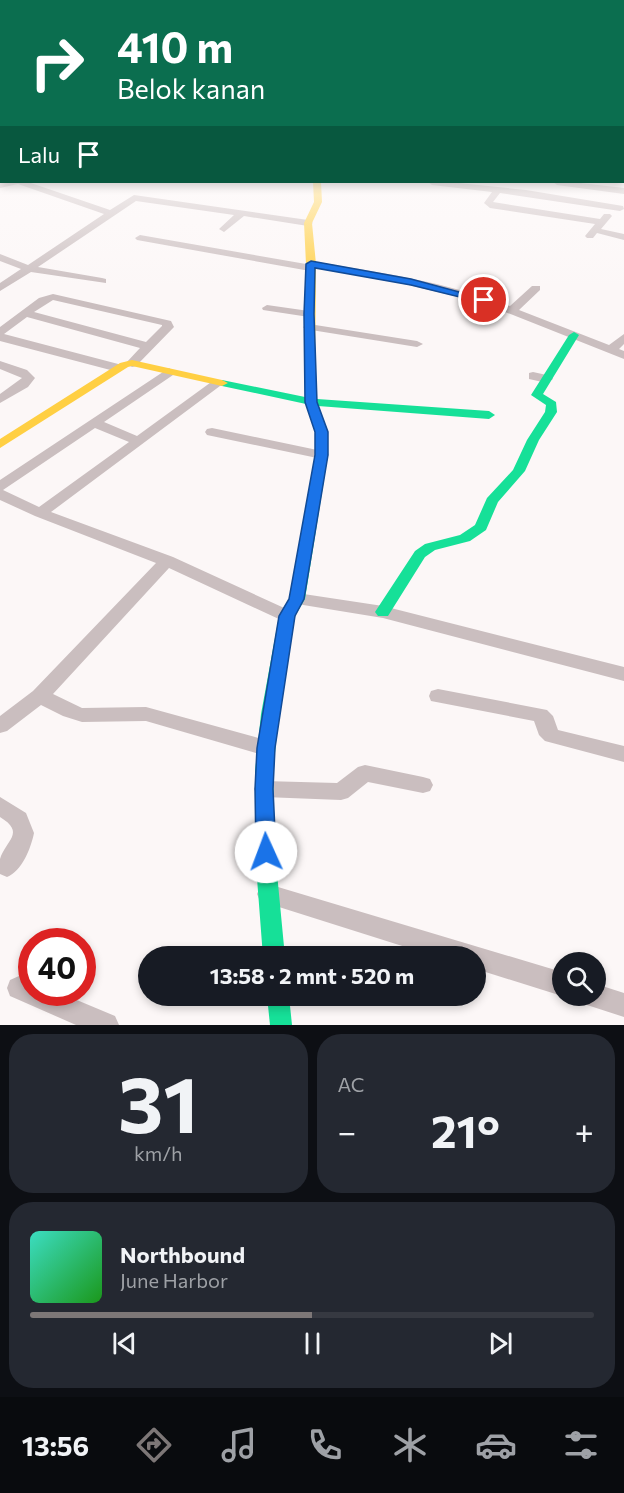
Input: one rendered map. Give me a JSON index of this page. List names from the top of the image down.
{
  "page": {
    "turn": ["410 m", "Belok kanan"],
    "then": "Lalu",
    "limit": "40",
    "trip": "13:58 · 2 mnt · 520 m",
    "tile": [
      ["31", "km/h"],
      "AC"
    ],
    "heat": ["−", "21°", "+"],
    "song": ["Northbound", "June Harbor"],
    "tabs": "13:56"
  }
}
